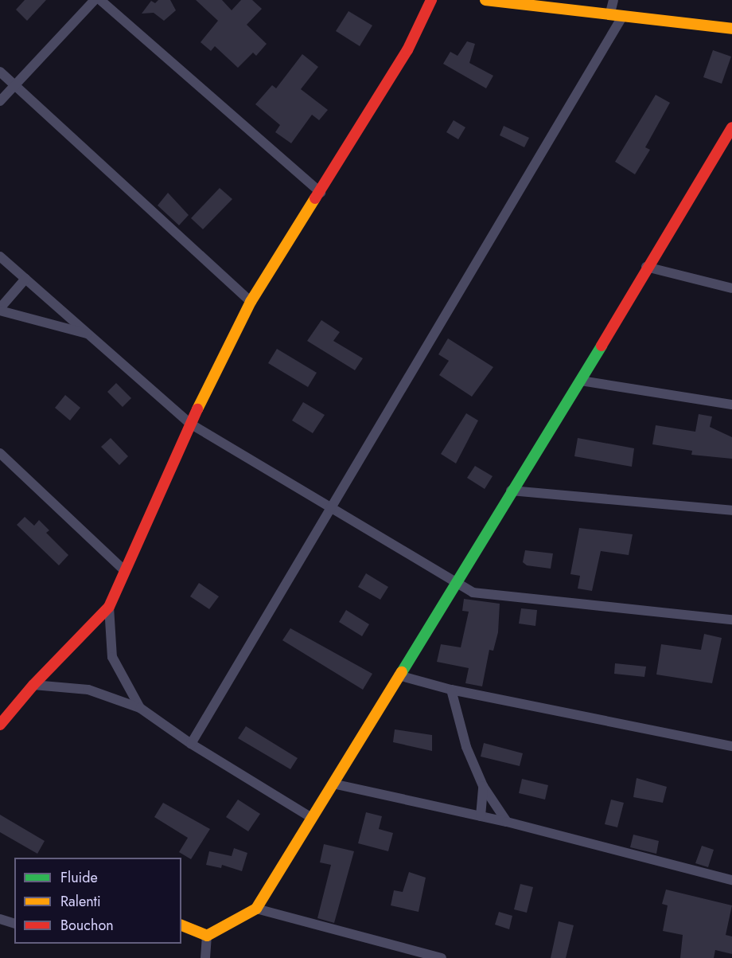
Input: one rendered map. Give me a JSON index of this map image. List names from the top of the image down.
{
  "legend": ["Fluide", "Ralenti", "Bouchon"]
}
